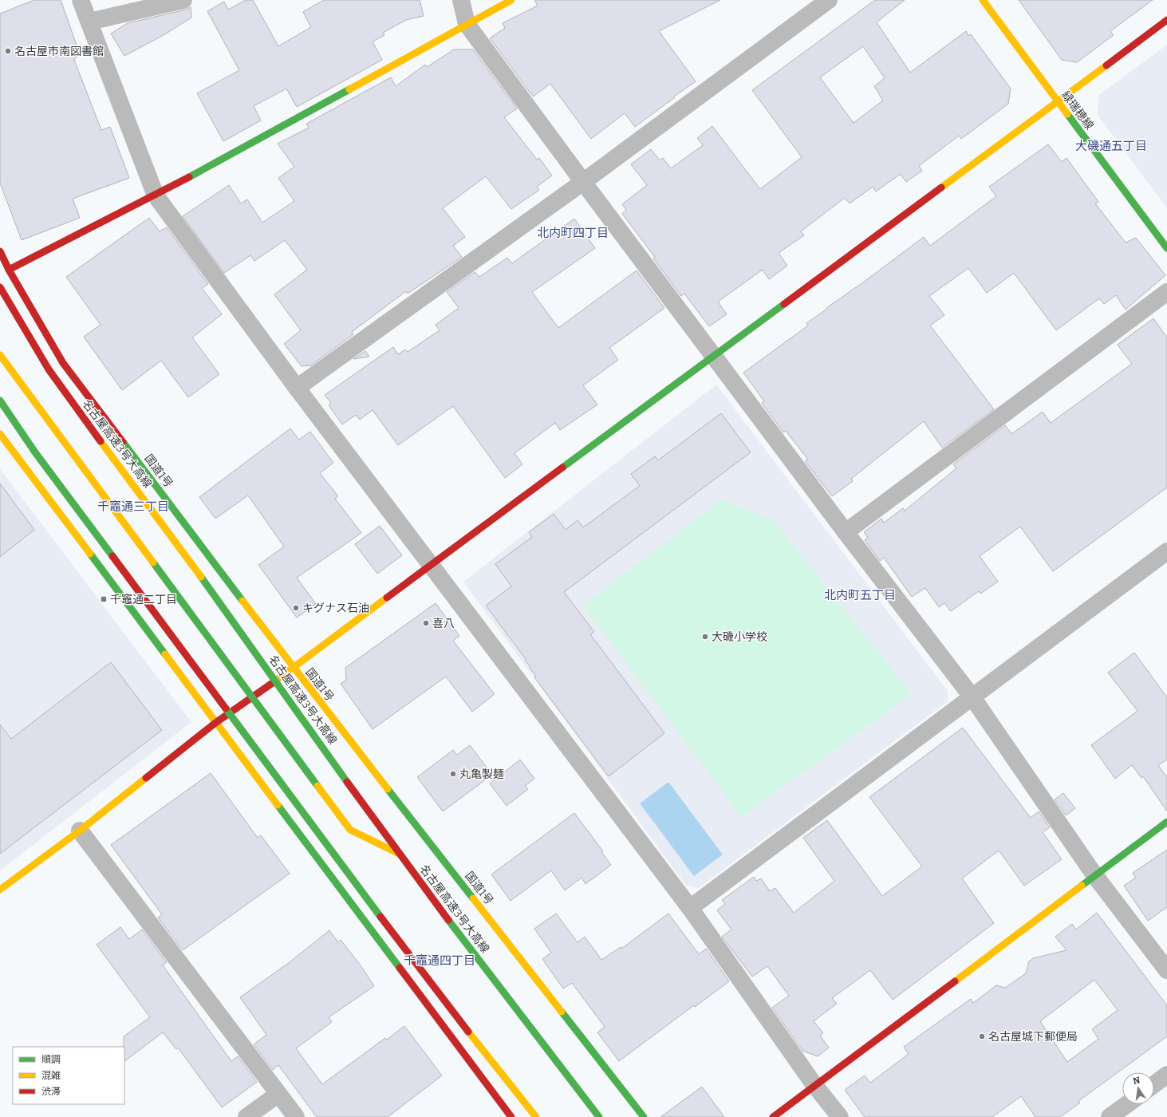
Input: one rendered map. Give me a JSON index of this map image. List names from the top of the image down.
{
  "streets": {
    "main road": ["緑瑞穂線", "名古屋高速3号大高線", "国道1号"]
  },
  "districts": [
    "大磯通五丁目",
    "北内町四丁目",
    "千竈通三丁目",
    "北内町五丁目",
    "千竈通四丁目"
  ],
  "places": {
    "other": [
      "名古屋市南図書館",
      "キグナス石油",
      "喜八",
      "大磯小学校",
      "丸亀製麺",
      "名古屋城下郵便局"
    ],
    "transit": ["千竈通二丁目"]
  },
  "legend": ["順調", "混雑", "渋滞"],
  "north": "top"
}
